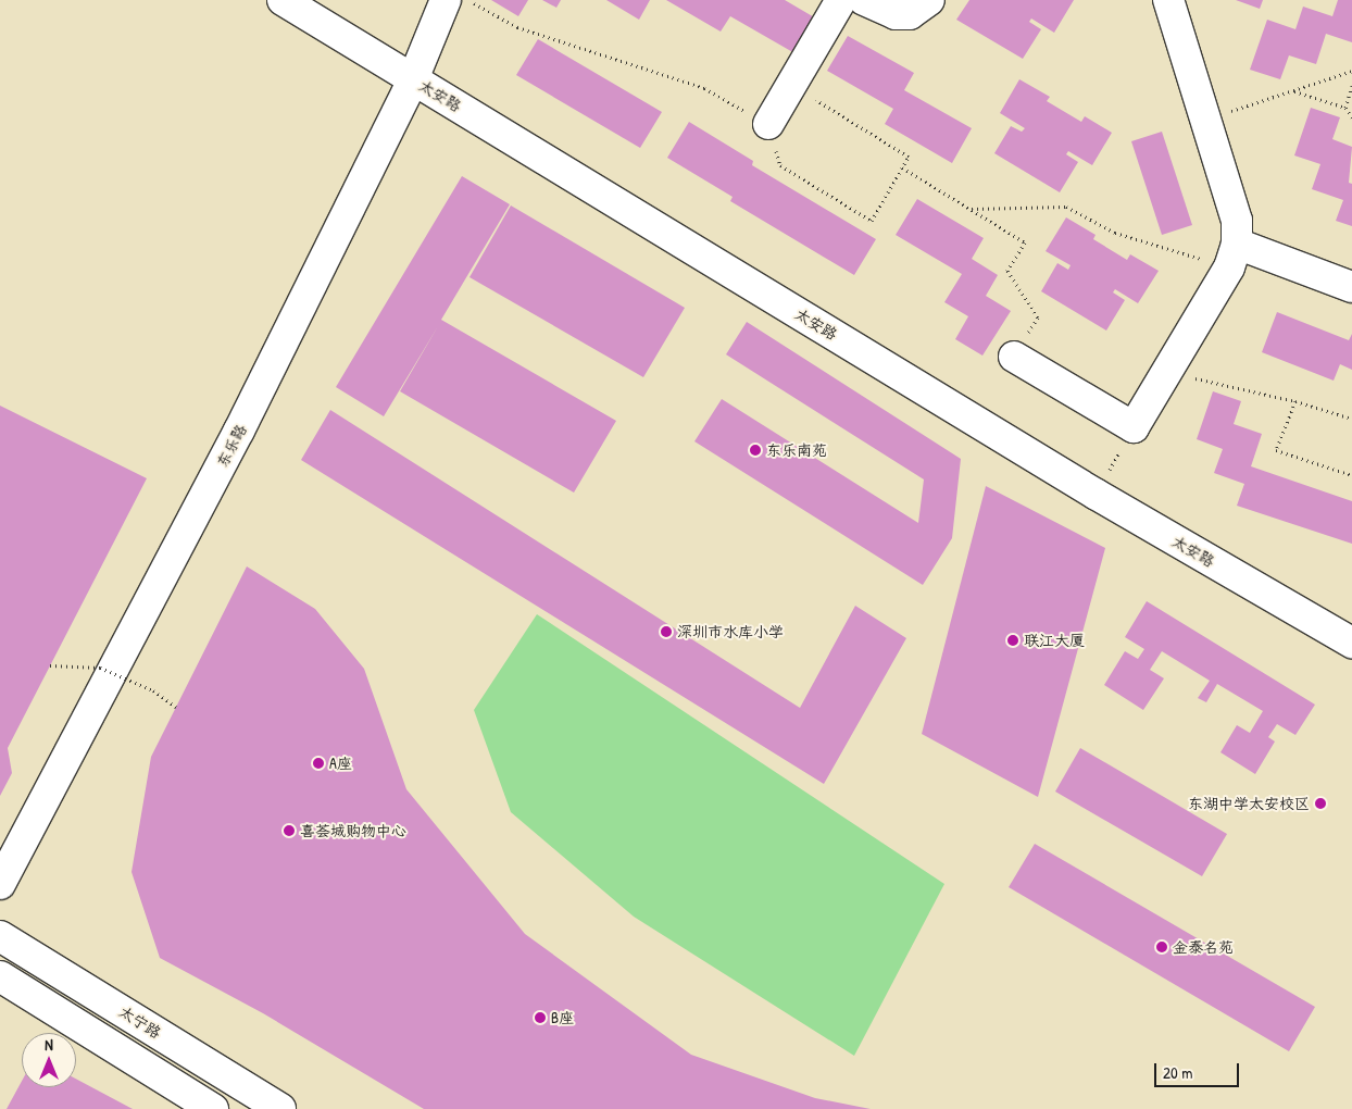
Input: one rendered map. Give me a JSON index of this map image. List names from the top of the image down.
{
  "streets": {
    "street": ["太安路", "东乐路", "太宁路"]
  },
  "crossings": [
    ["太安路", "东乐路"]
  ],
  "places": [
    "东乐南苑",
    "深圳市水库小学",
    "联江大厦",
    "A座",
    "东湖中学太安校区",
    "喜荟城购物中心",
    "金泰名苑",
    "B座"
  ],
  "scale_bar": "20 m",
  "north": "top"
}
